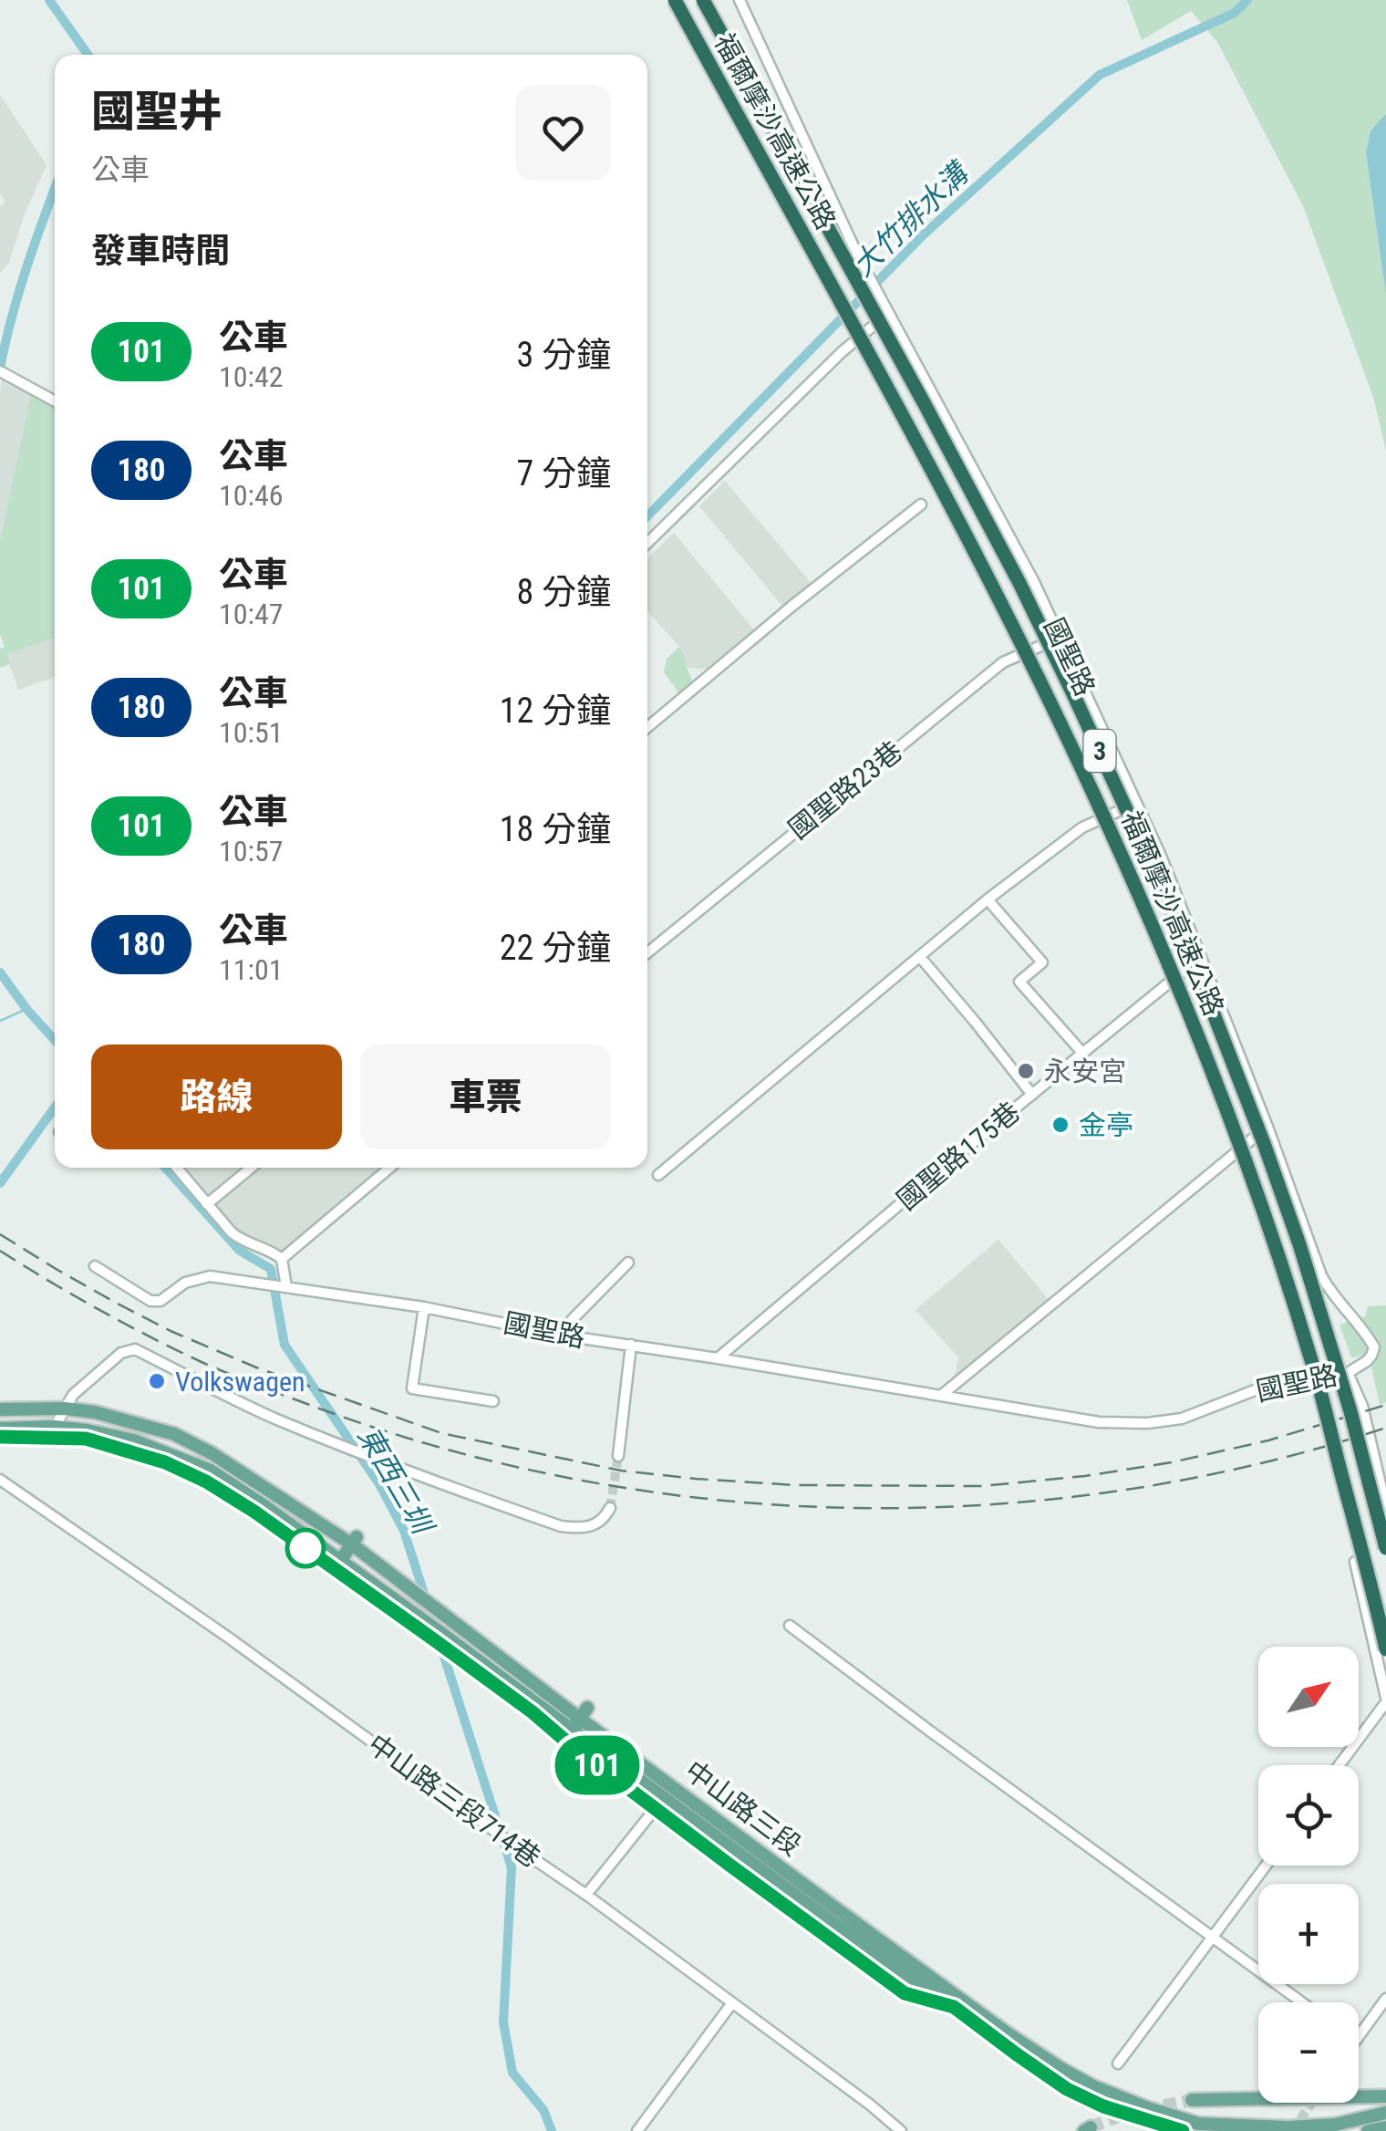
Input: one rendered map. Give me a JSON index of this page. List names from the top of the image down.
{
  "streets": {
    "highway": ["福爾摩沙高速公路", "3"],
    "main road": ["中山路三段"],
    "street": [
      "國聖路",
      "國聖路23巷",
      "國聖路175巷",
      "中山路三段714巷"
    ]
  },
  "crossings": [
    ["國聖路", "國聖路23巷"],
    ["國聖路", "國聖路175巷"]
  ],
  "water": ["大竹排水溝", "東西三圳"],
  "places": ["永安宮", "金亭", "Volkswagen"],
  "lines": ["bus line 101"],
  "north": "top right",
  "page": {
    "on_map": "101",
    "heading": [
      ["國聖井", "公車"],
      "發車時間"
    ],
    "list": [
      {
        "mark": "101",
        "name": "公車",
        "note": "10:42",
        "value": "3 分鐘"
      },
      {
        "mark": "180",
        "name": "公車",
        "note": "10:46",
        "value": "7 分鐘"
      },
      {
        "mark": "101",
        "name": "公車",
        "note": "10:47",
        "value": "8 分鐘"
      },
      {
        "mark": "180",
        "name": "公車",
        "note": "10:51",
        "value": "12 分鐘"
      },
      {
        "mark": "101",
        "name": "公車",
        "note": "10:57",
        "value": "18 分鐘"
      },
      {
        "mark": "180",
        "name": "公車",
        "note": "11:01",
        "value": "22 分鐘"
      }
    ],
    "buttons": ["路線", "車票"],
    "map_buttons": ["+", "−"]
  }
}
